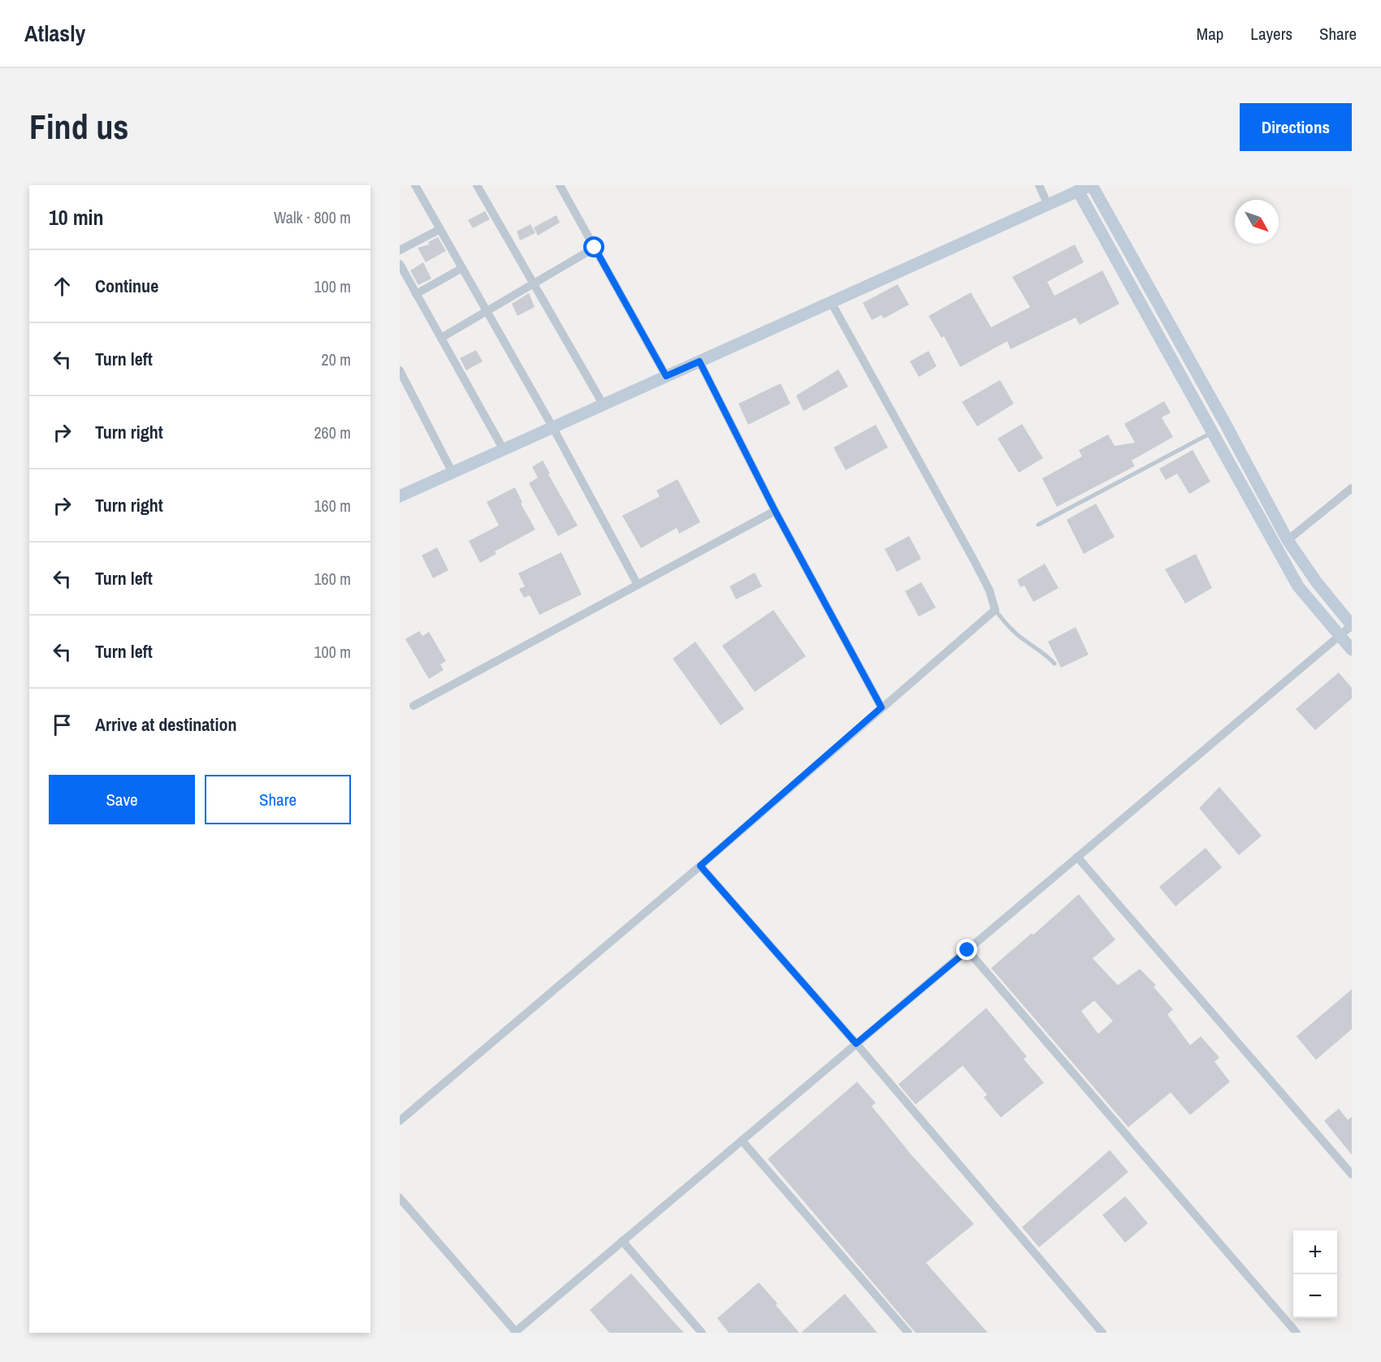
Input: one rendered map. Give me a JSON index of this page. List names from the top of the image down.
{
  "north": "bottom right",
  "page": {
    "header": "Atlasly",
    "nav": ["Map", "Layers", "Share"],
    "buttons": [
      "Directions",
      ["Save", "Share"]
    ],
    "title": "Find us",
    "heading": ["10 min", "Walk · 800 m"],
    "list": [
      ["Continue", "100 m"],
      ["Turn left", "20 m"],
      ["Turn right", "260 m"],
      ["Turn right", "160 m"],
      ["Turn left", "160 m"],
      ["Turn left", "100 m"],
      "Arrive at destination"
    ],
    "map_buttons": ["+", "−"]
  }
}
